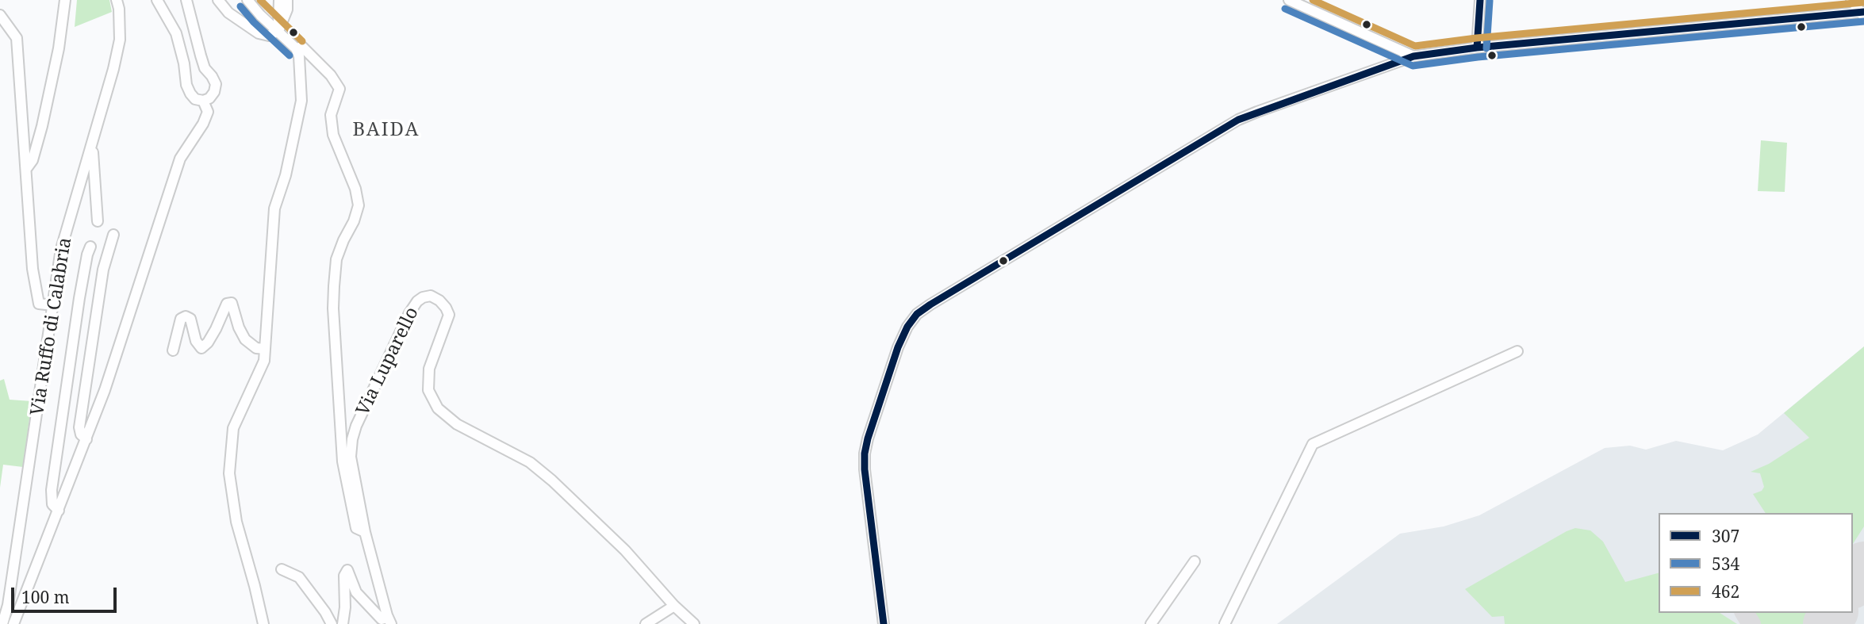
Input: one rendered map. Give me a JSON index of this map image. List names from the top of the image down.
{
  "streets": {
    "street": ["Via Ruffo di Calabria", "Via Luparello"]
  },
  "districts": ["BAIDA"],
  "lines": ["transit line 307", "transit line 462", "transit line 534"],
  "legend": ["307", "534", "462"],
  "scale_bar": "100 m"
}
